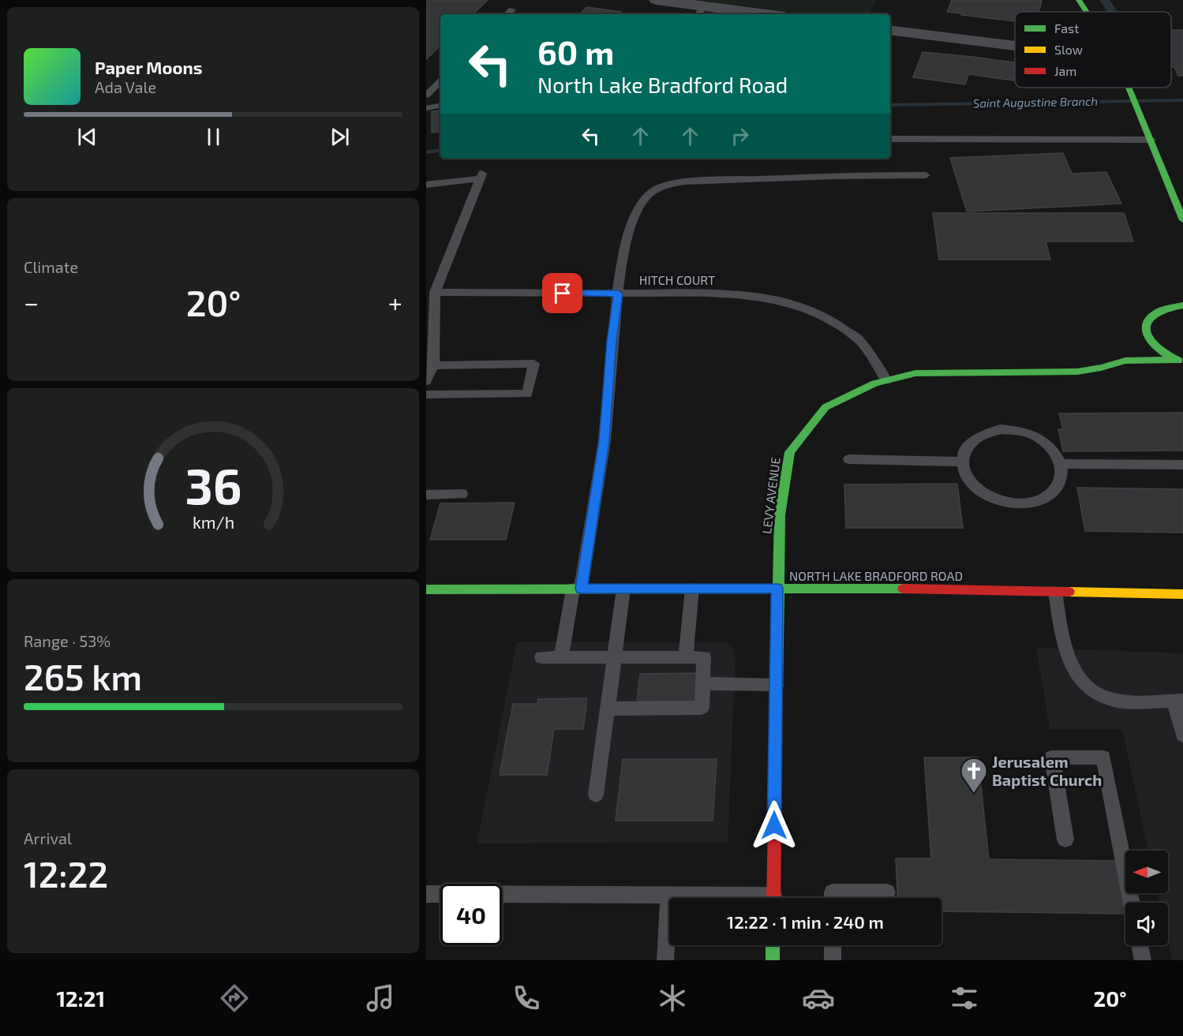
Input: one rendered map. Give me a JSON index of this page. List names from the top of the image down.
{
  "streets": {
    "street": ["LEVY AVENUE", "NORTH LAKE BRADFORD ROAD"],
    "lane": ["HITCH COURT"]
  },
  "crossings": [
    ["HITCH COURT", "LEVY AVENUE"],
    ["LEVY AVENUE", "NORTH LAKE BRADFORD ROAD"]
  ],
  "water": ["Saint Augustine Branch"],
  "places": {
    "church": ["Jerusalem Baptist Church"]
  },
  "legend": ["Fast", "Slow", "Jam"],
  "north": "left",
  "page": {
    "turn": ["60 m", "North Lake Bradford Road"],
    "song": ["Paper Moons", "Ada Vale"],
    "tile": [
      "Climate",
      ["Range · 53%", "265 km"],
      ["Arrival", "12:22"]
    ],
    "heat": ["−", "20°", "+"],
    "limit": "40",
    "trip": "12:22 · 1 min · 240 m",
    "tabs": ["12:21", "20°"],
    "gauge": ["36", "km/h"]
  }
}
